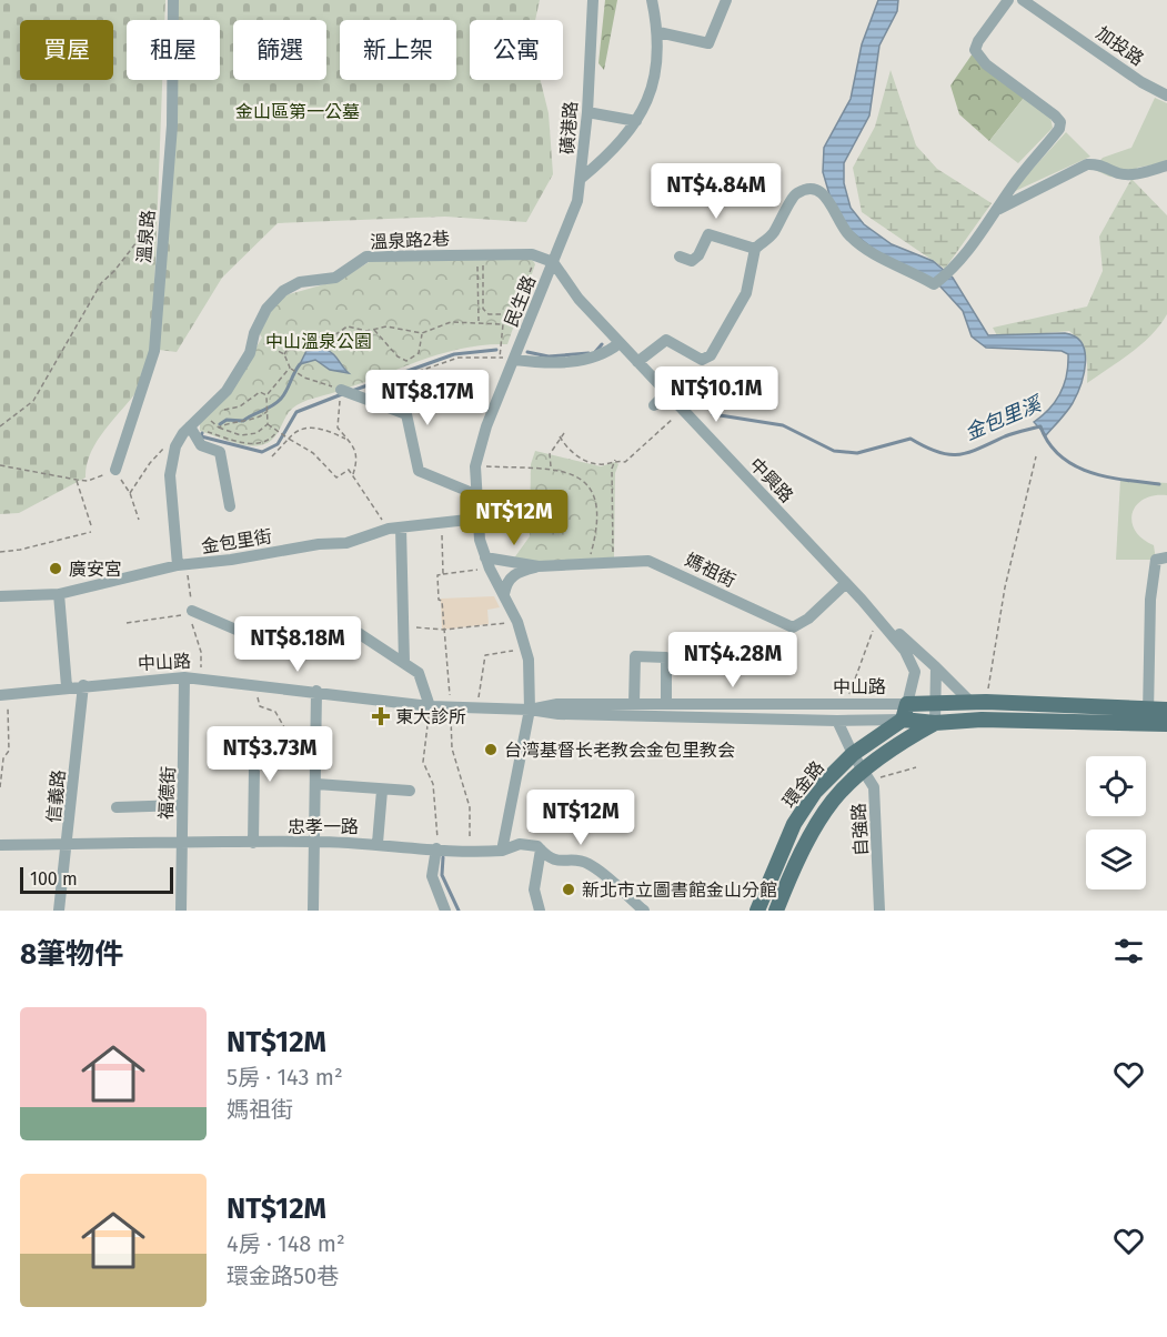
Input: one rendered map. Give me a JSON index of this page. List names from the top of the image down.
{
  "streets": {
    "main road": ["中山路", "環金路"],
    "street": [
      "加投路",
      "磺港路",
      "溫泉路",
      "溫泉路2巷",
      "民生路",
      "中興路",
      "金包里街",
      "媽祖街",
      "福德街",
      "信義路",
      "忠孝一路",
      "自強路"
    ]
  },
  "crossings": [
    ["磺港路", "民生路"],
    ["溫泉路2巷", "民生路"],
    ["溫泉路2巷", "中興路"],
    ["民生路", "中興路"],
    ["民生路", "金包里街"],
    ["民生路", "媽祖街"],
    ["民生路", "中山路"],
    ["中興路", "媽祖街"],
    ["中興路", "中山路"],
    ["中興路", "環金路"],
    ["中山路", "環金路"],
    ["中山路", "福德街"],
    ["中山路", "信義路"],
    ["中山路", "自強路"],
    ["環金路", "自強路"],
    ["福德街", "忠孝一路"],
    ["信義路", "忠孝一路"]
  ],
  "water": ["金包里溪"],
  "parks": ["金山區第一公墓", "中山溫泉公園"],
  "places": {
    "other": ["廣安宮", "台湾基督长老教会金包里教会", "新北市立圖書館金山分館"],
    "health": ["東大診所"]
  },
  "scale_bar": "100 m",
  "page": {
    "chip": [
      "買屋",
      "租屋",
      "篩選",
      "新上架",
      "公寓"
    ],
    "price": [
      "NT$4.84M",
      "NT$10.1M",
      "NT$8.17M",
      "NT$12M",
      "NT$8.18M",
      "NT$4.28M",
      "NT$3.73M",
      "NT$12M"
    ],
    "scale": "100 m",
    "heading": "8筆物件",
    "list": [
      {
        "name": "NT$12M",
        "note": "5房 · 143 m² · 媽祖街"
      },
      {
        "name": "NT$12M",
        "note": "4房 · 148 m² · 環金路50巷"
      }
    ]
  }
}
